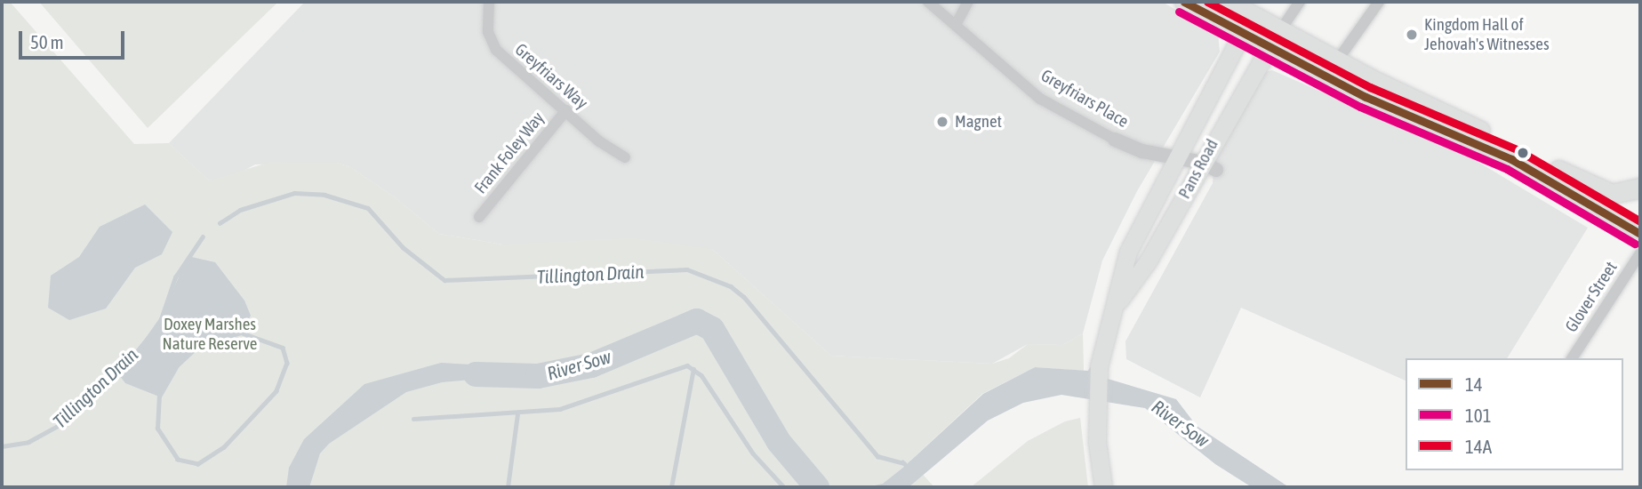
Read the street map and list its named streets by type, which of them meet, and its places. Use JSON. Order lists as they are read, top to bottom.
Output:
{
  "streets": {
    "main road": ["Pans Road"],
    "street": [
      "Greyfriars Way",
      "Greyfriars Place",
      "Frank Foley Way",
      "Glover Street"
    ]
  },
  "crossings": [
    ["Greyfriars Way", "Frank Foley Way"],
    ["Greyfriars Place", "Pans Road"]
  ],
  "water": ["Tillington Drain", "River Sow"],
  "parks": ["Doxey Marshes Nature Reserve"],
  "places": ["Kingdom Hall of Jehovah's Witnesses", "Magnet"],
  "lines": ["transit line 14", "transit line 14A", "transit line 101"],
  "legend": ["14", "101", "14A"],
  "scale_bar": "50 m"
}
